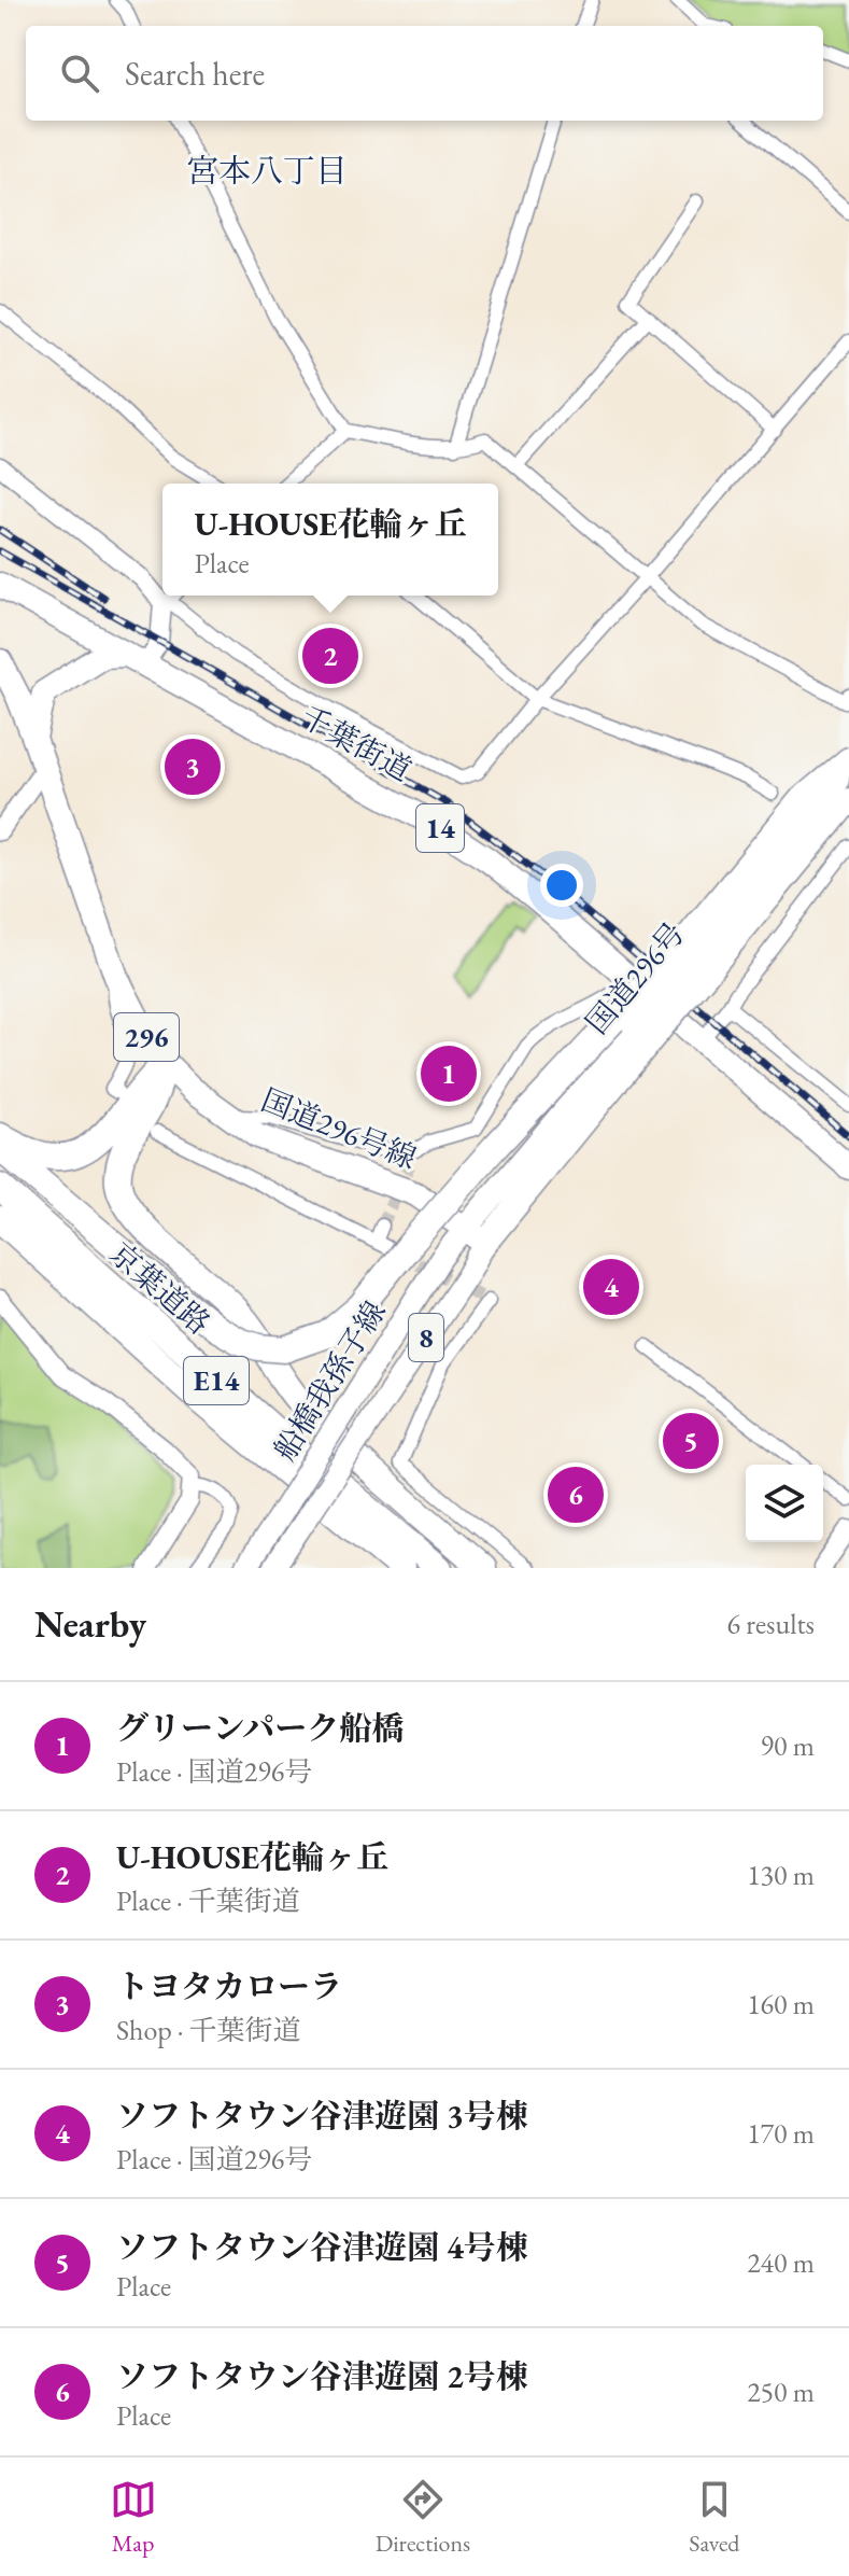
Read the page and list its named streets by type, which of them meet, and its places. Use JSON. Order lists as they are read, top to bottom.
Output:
{
  "streets": {
    "highway": [
      "千葉街道",
      "14",
      "国道296号",
      "296",
      "国道296号線",
      "京葉道路",
      "E14"
    ],
    "main road": ["8", "船橋我孫子線"]
  },
  "crossings": [
    ["国道296号", "国道296号線"],
    ["国道296号", "船橋我孫子線"],
    ["国道296号線", "船橋我孫子線"]
  ],
  "districts": ["宮本八丁目"],
  "page": {
    "search": "Search here",
    "popup": ["U-HOUSE花輪ヶ丘", "Place"],
    "pins": [
      "2",
      "3",
      "1",
      "4",
      "5",
      "6"
    ],
    "heading": ["Nearby", "6 results"],
    "list": [
      {
        "mark": "1",
        "name": "グリーンパーク船橋",
        "note": "Place · 国道296号",
        "value": "90 m"
      },
      {
        "mark": "2",
        "name": "U-HOUSE花輪ヶ丘",
        "note": "Place · 千葉街道",
        "value": "130 m"
      },
      {
        "mark": "3",
        "name": "トヨタカローラ",
        "note": "Shop · 千葉街道",
        "value": "160 m"
      },
      {
        "mark": "4",
        "name": "ソフトタウン谷津遊園 3号棟",
        "note": "Place · 国道296号",
        "value": "170 m"
      },
      {
        "mark": "5",
        "name": "ソフトタウン谷津遊園 4号棟",
        "note": "Place",
        "value": "240 m"
      },
      {
        "mark": "6",
        "name": "ソフトタウン谷津遊園 2号棟",
        "note": "Place",
        "value": "250 m"
      }
    ],
    "nav": ["Map", "Directions", "Saved"]
  }
}
